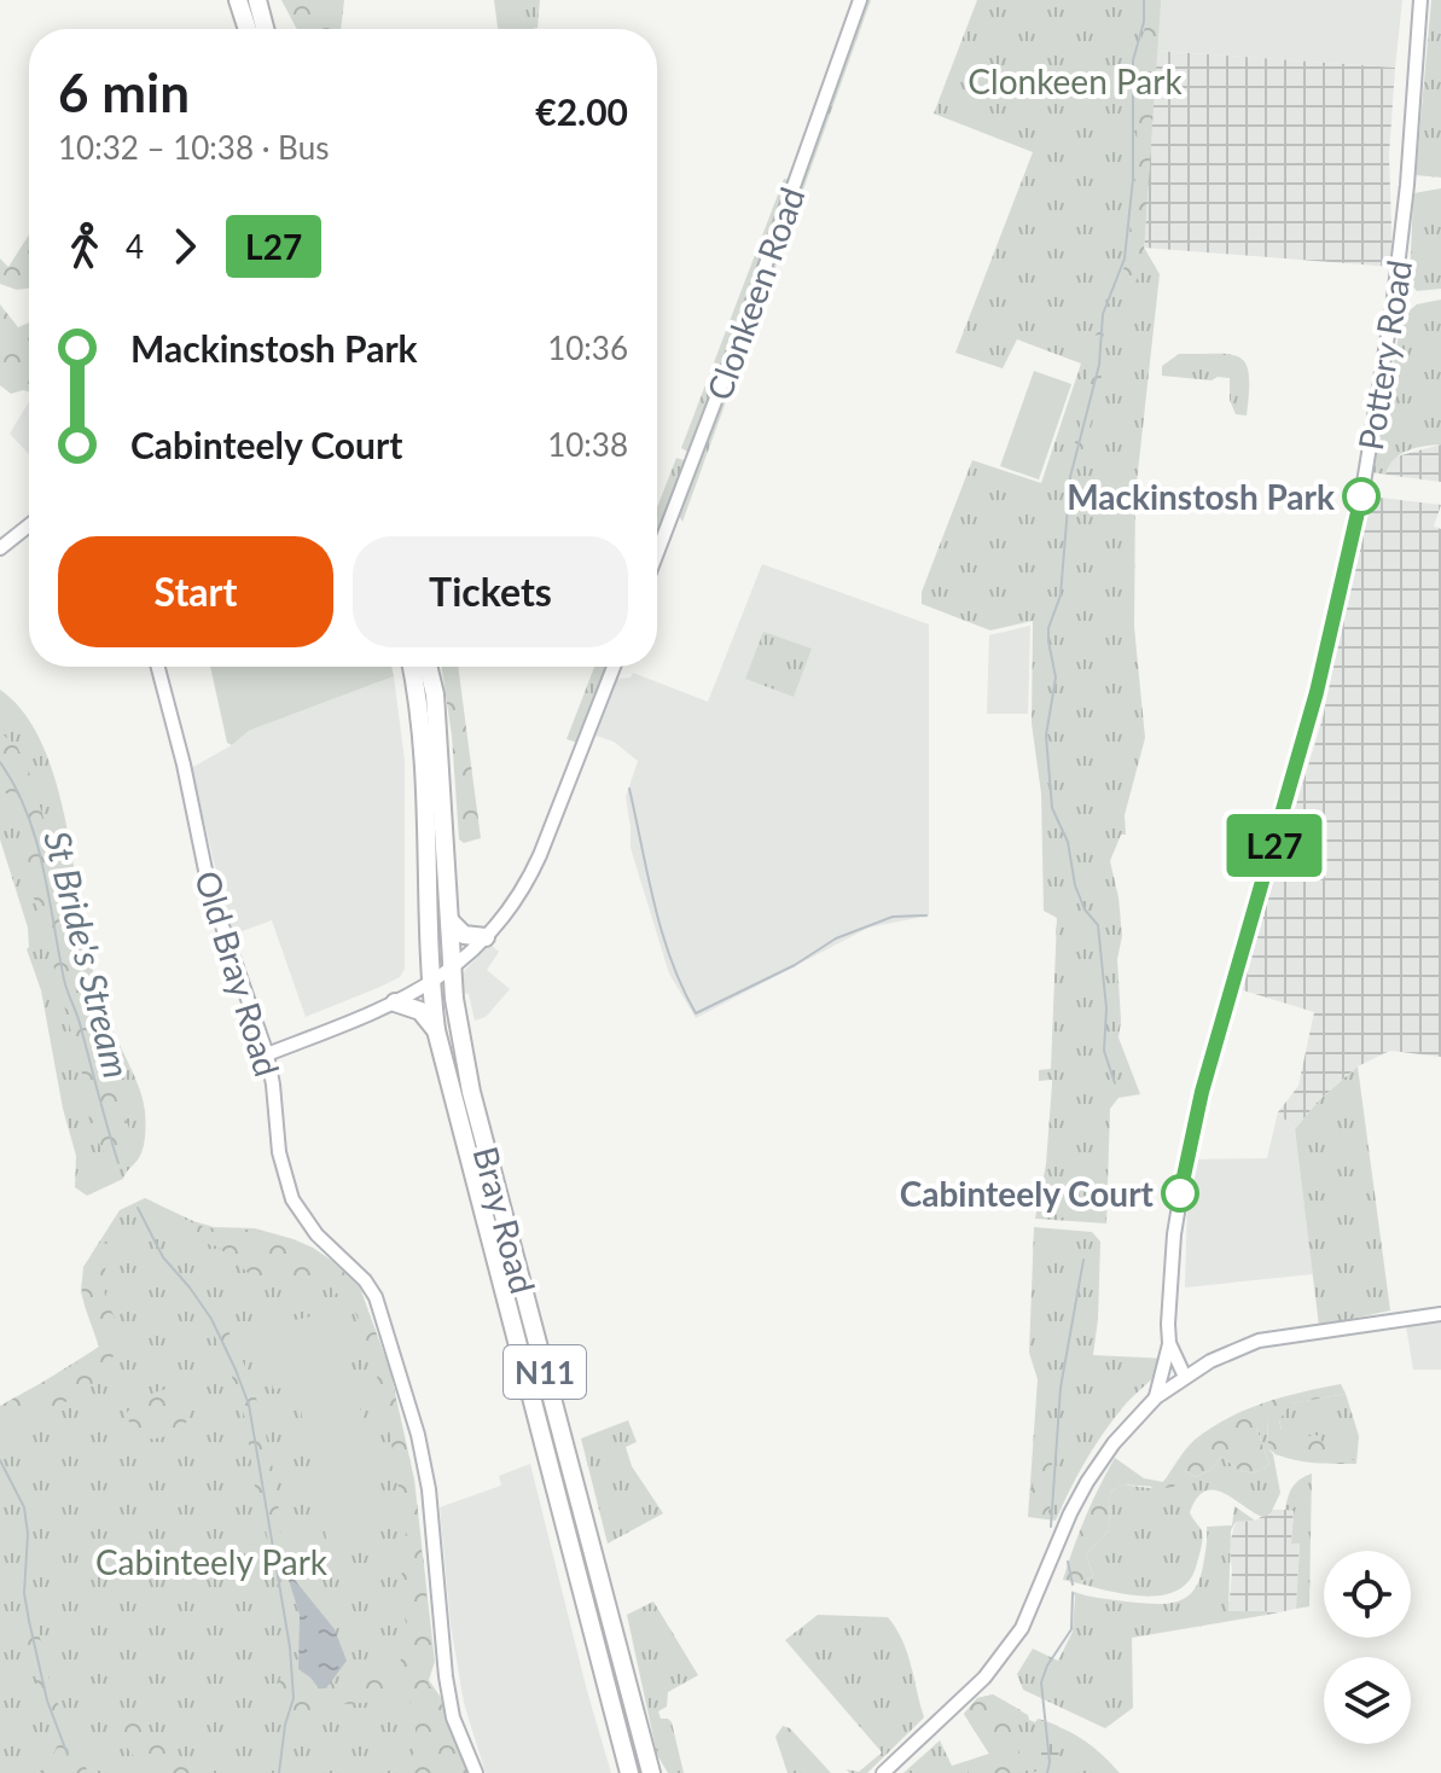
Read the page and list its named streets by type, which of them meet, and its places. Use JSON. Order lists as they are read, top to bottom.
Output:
{
  "streets": {
    "highway": ["Bray Road", "N11"],
    "street": ["Clonkeen Road", "Pottery Road", "Old Bray Road"]
  },
  "crossings": [
    ["Bray Road", "N11"]
  ],
  "water": ["St Bride's Stream"],
  "parks": ["Clonkeen Park", "Cabinteely Park"],
  "places": ["Mackinstosh Park", "Cabinteely Court"],
  "lines": ["bus line L27"],
  "page": {
    "on_map": "L27",
    "heading": ["6 min", "10:32 – 10:38 · Bus", "€2.00"],
    "legs": ["4", "L27"],
    "list": [
      {
        "name": "Mackinstosh Park",
        "value": "10:36"
      },
      {
        "name": "Cabinteely Court",
        "value": "10:38"
      }
    ],
    "buttons": ["Start", "Tickets"]
  }
}
